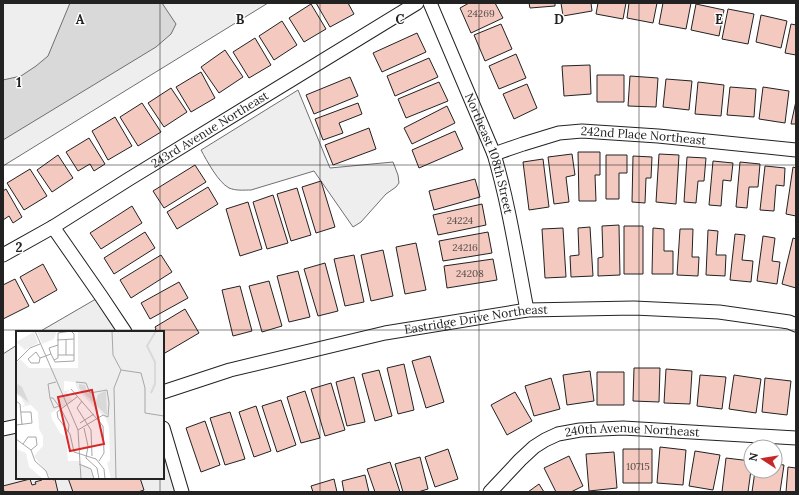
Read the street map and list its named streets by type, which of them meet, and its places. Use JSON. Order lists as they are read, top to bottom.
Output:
{
  "streets": {
    "street": [
      "243rd Avenue Northeast",
      "242nd Place Northeast",
      "Northeast 108th Street",
      "Eastridge Drive Northeast",
      "240th Avenue Northeast"
    ]
  },
  "crossings": [
    ["242nd Place Northeast", "Northeast 108th Street"],
    ["Northeast 108th Street", "Eastridge Drive Northeast"]
  ],
  "house_numbers": [
    "24269",
    "24224",
    "24216",
    "24208",
    "10715"
  ],
  "north": "left",
  "grid": {
    "columns": [
      "A",
      "B",
      "C",
      "D",
      "E"
    ],
    "rows": ["1", "2"]
  }
}
